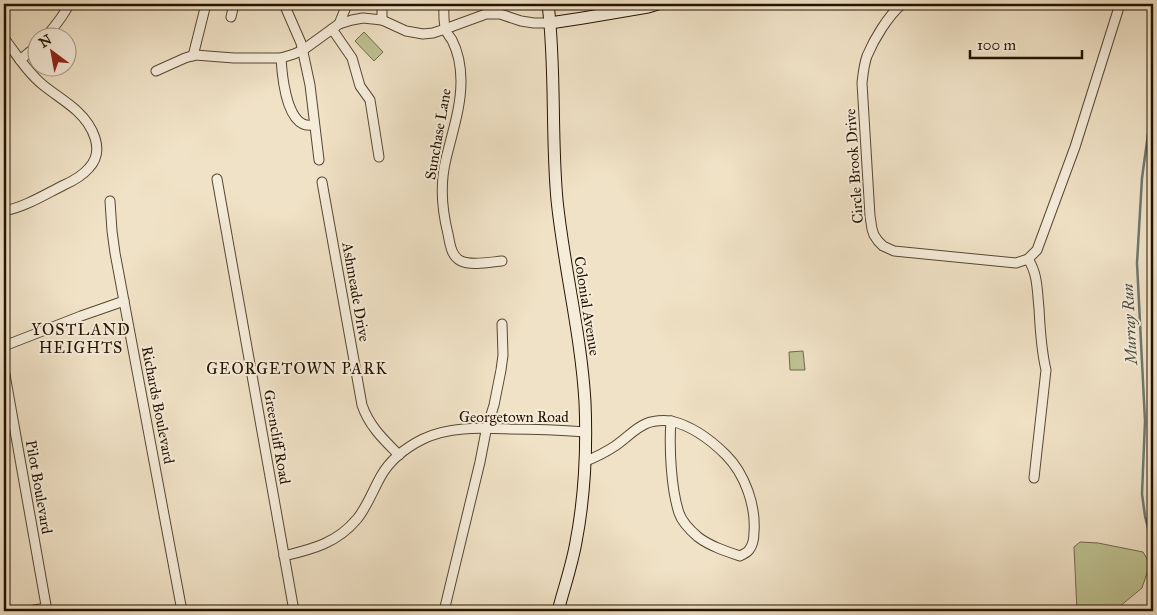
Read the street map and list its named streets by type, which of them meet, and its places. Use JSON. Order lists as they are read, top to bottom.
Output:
{
  "streets": {
    "main road": ["Colonial Avenue"],
    "street": [
      "Sunchase Lane",
      "Circle Brook Drive",
      "Ashmeade Drive",
      "Richards Boulevard",
      "Georgetown Road",
      "Greencliff Road",
      "Pilot Boulevard"
    ]
  },
  "crossings": [
    ["Ashmeade Drive", "Georgetown Road"],
    ["Colonial Avenue", "Georgetown Road"],
    ["Georgetown Road", "Greencliff Road"]
  ],
  "districts": ["YOSTLAND HEIGHTS", "GEORGETOWN PARK"],
  "water": ["Murray Run"],
  "scale_bar": "100 m",
  "north": "top left"
}
